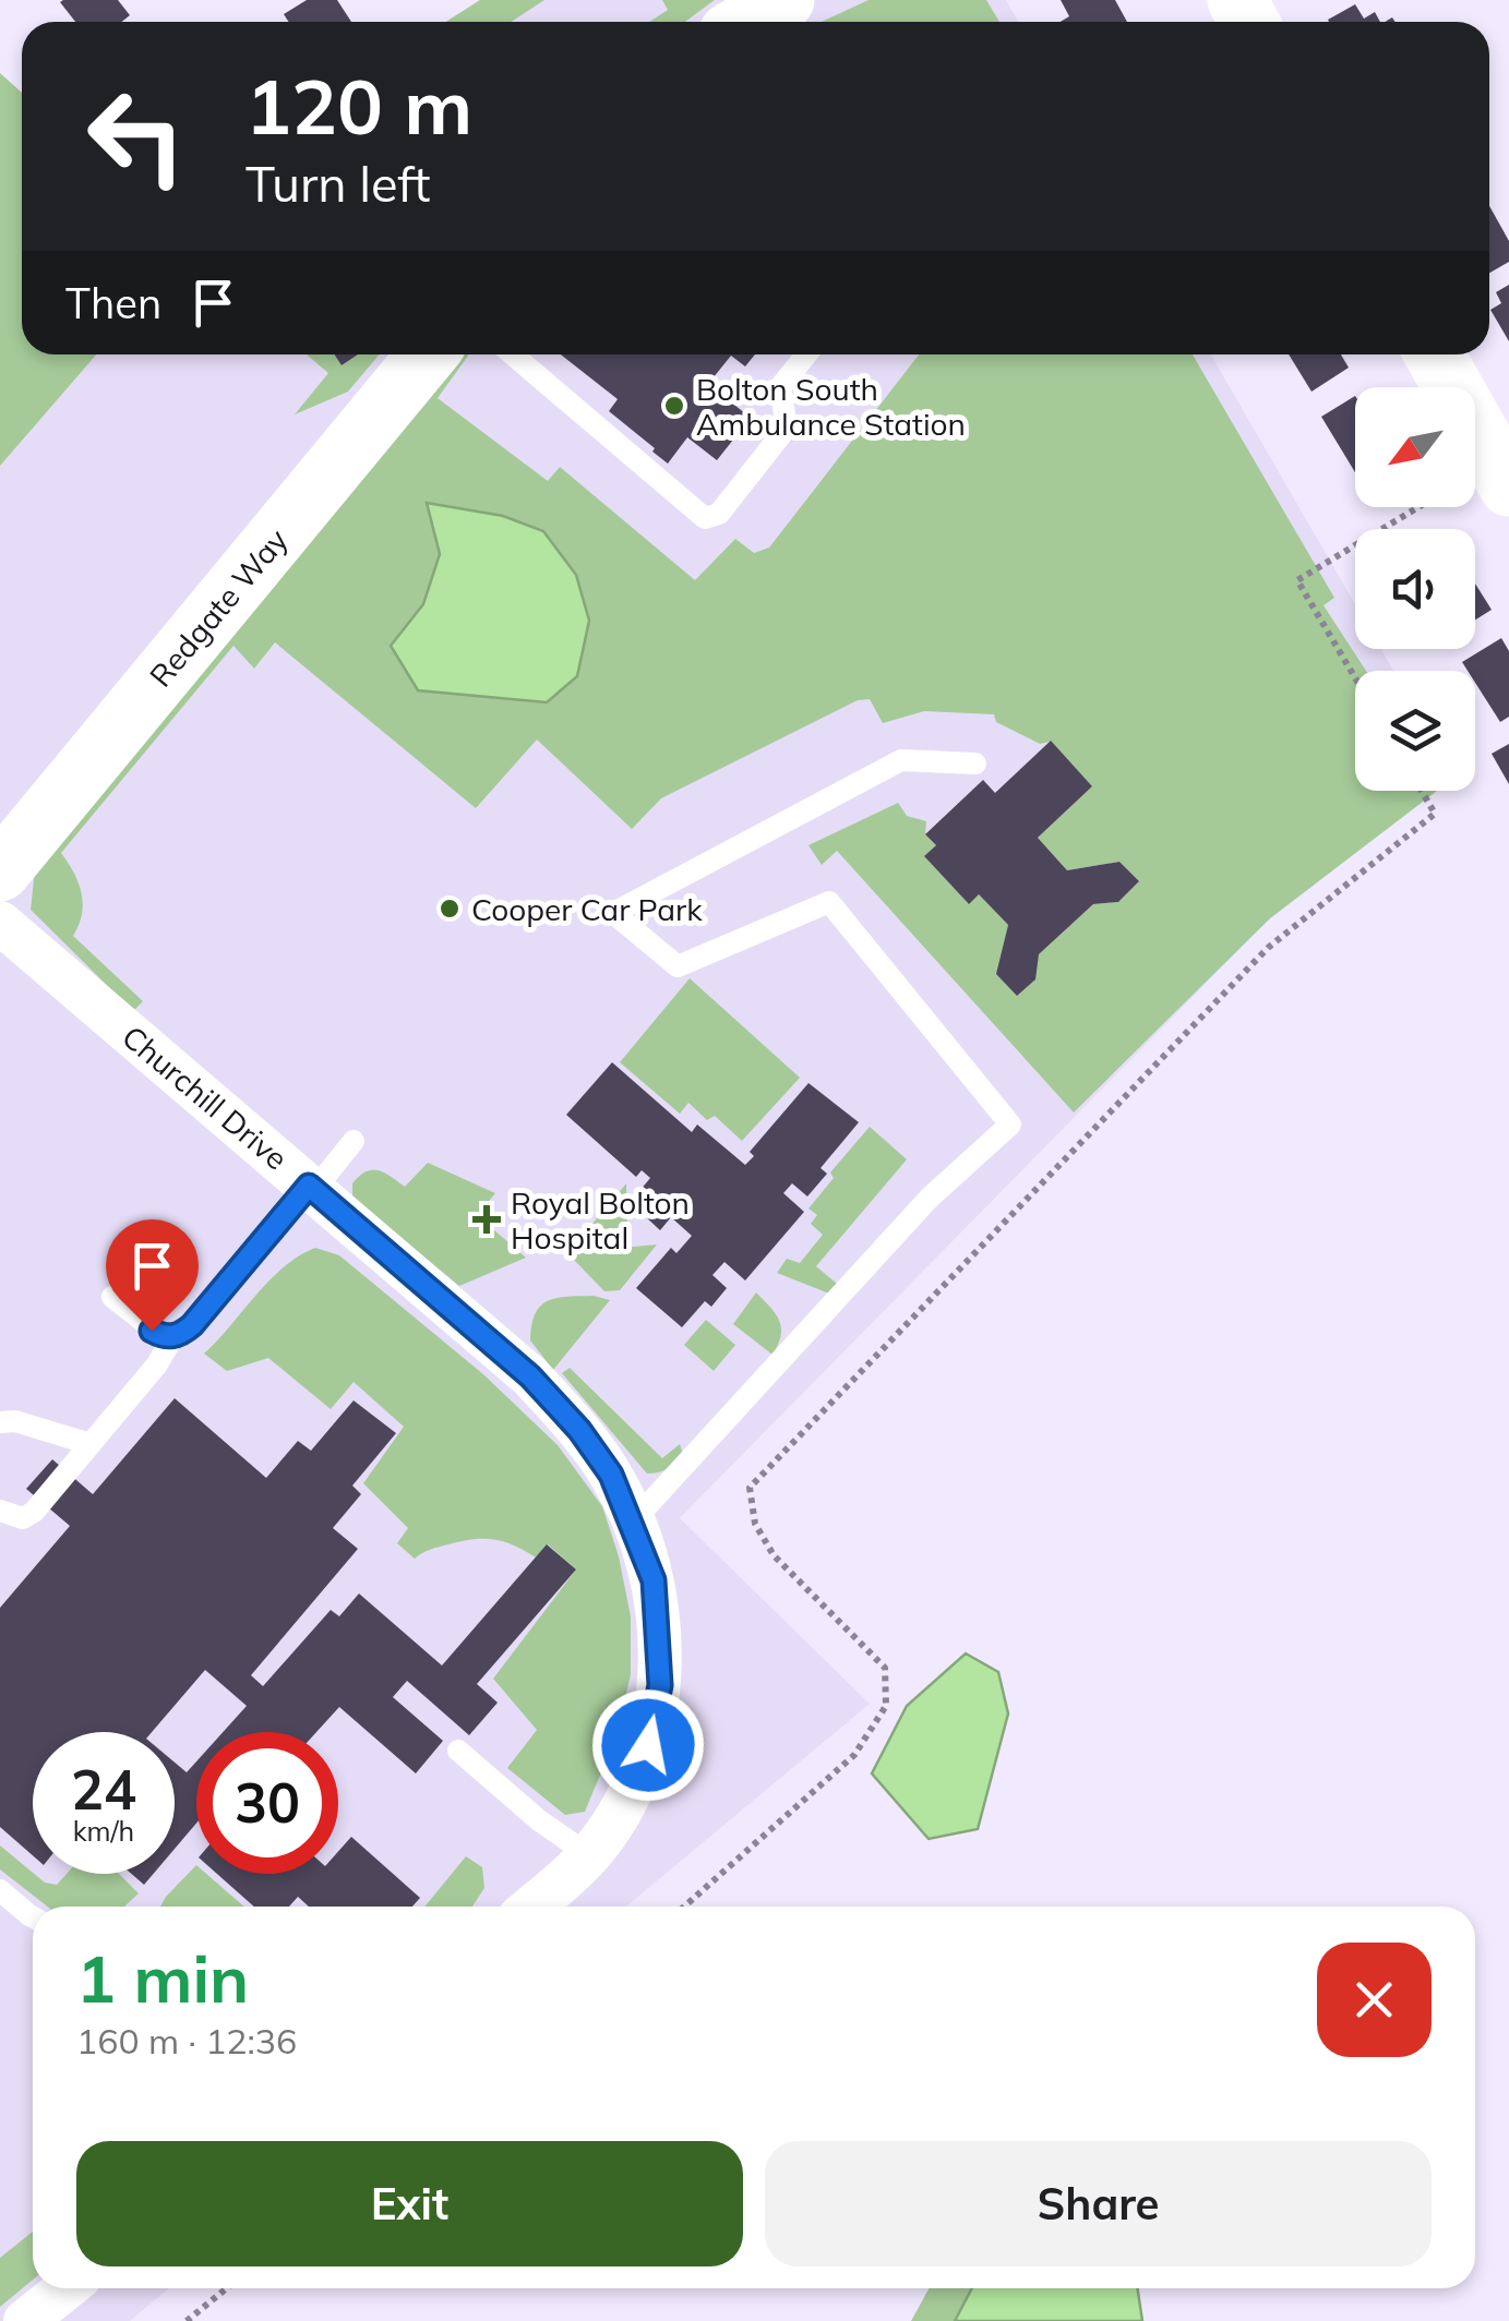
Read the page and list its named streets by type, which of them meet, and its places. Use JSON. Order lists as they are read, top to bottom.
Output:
{
  "streets": {
    "street": ["Redgate Way", "Churchill Drive"]
  },
  "places": {
    "other": ["Bolton South Ambulance Station", "Cooper Car Park"],
    "health": ["Royal Bolton Hospital"]
  },
  "north": "bottom left",
  "page": {
    "turn": ["120 m", "Turn left"],
    "then": "Then",
    "speed": "24 km/h",
    "limit": "30",
    "heading": ["1 min", "160 m · 12:36"],
    "buttons": ["Exit", "Share"]
  }
}
